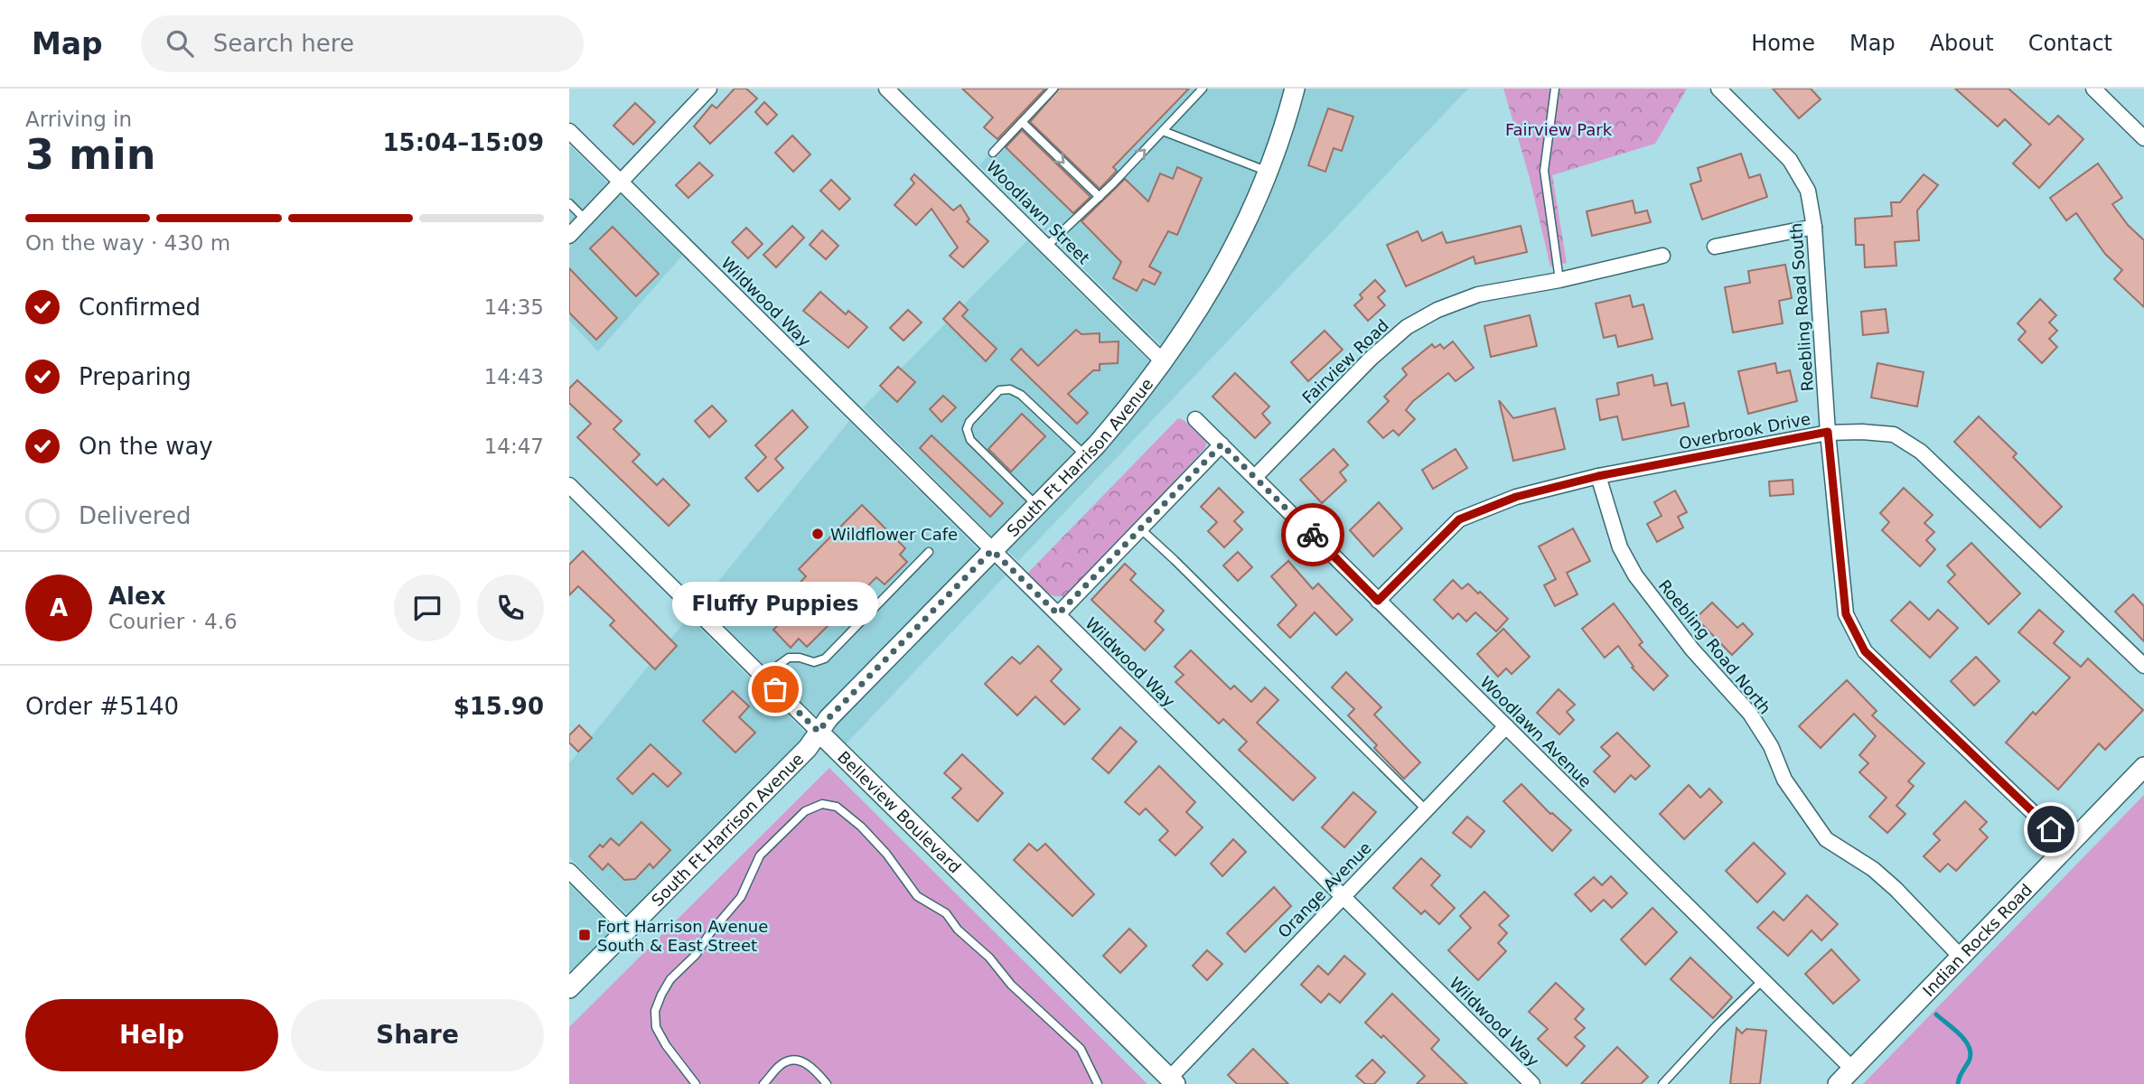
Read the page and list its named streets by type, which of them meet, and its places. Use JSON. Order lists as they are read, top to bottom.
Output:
{
  "streets": {
    "main road": ["South Ft Harrison Avenue", "Belleview Boulevard", "Indian Rocks Road"],
    "street": [
      "Woodlawn Street",
      "Wildwood Way",
      "Roebling Road South",
      "Fairview Road",
      "Overbrook Drive",
      "Roebling Road North",
      "Woodlawn Avenue",
      "Orange Avenue"
    ]
  },
  "crossings": [
    ["Woodlawn Street", "South Ft Harrison Avenue"],
    ["Wildwood Way", "South Ft Harrison Avenue"],
    ["Wildwood Way", "Orange Avenue"],
    ["Roebling Road South", "Overbrook Drive"],
    ["Roebling Road South", "Indian Rocks Road"],
    ["Fairview Road", "Woodlawn Avenue"],
    ["Overbrook Drive", "Roebling Road North"],
    ["Overbrook Drive", "Woodlawn Avenue"],
    ["South Ft Harrison Avenue", "Belleview Boulevard"],
    ["Roebling Road North", "Indian Rocks Road"],
    ["Woodlawn Avenue", "Orange Avenue"],
    ["Woodlawn Avenue", "Indian Rocks Road"],
    ["Belleview Boulevard", "Orange Avenue"]
  ],
  "parks": ["Fairview Park"],
  "places": {
    "other": ["Wildflower Cafe", "Fluffy Puppies"],
    "transit": ["Fort Harrison Avenue South & East Street"]
  },
  "page": {
    "header": "Map",
    "search": "Search here",
    "nav": [
      "Home",
      "Map",
      "About",
      "Contact"
    ],
    "heading": ["3 min", "Arriving in", "15:04–15:09"],
    "panel": [
      "Alex",
      "Courier · 4.6",
      "Order #5140",
      "$15.90"
    ],
    "bar": "On the way · 430 m",
    "list": [
      ["Confirmed", "14:35"],
      ["Preparing", "14:43"],
      ["On the way", "14:47"],
      "Delivered"
    ],
    "round": "A",
    "bubble": "Fluffy Puppies",
    "buttons": ["Help", "Share"]
  }
}
